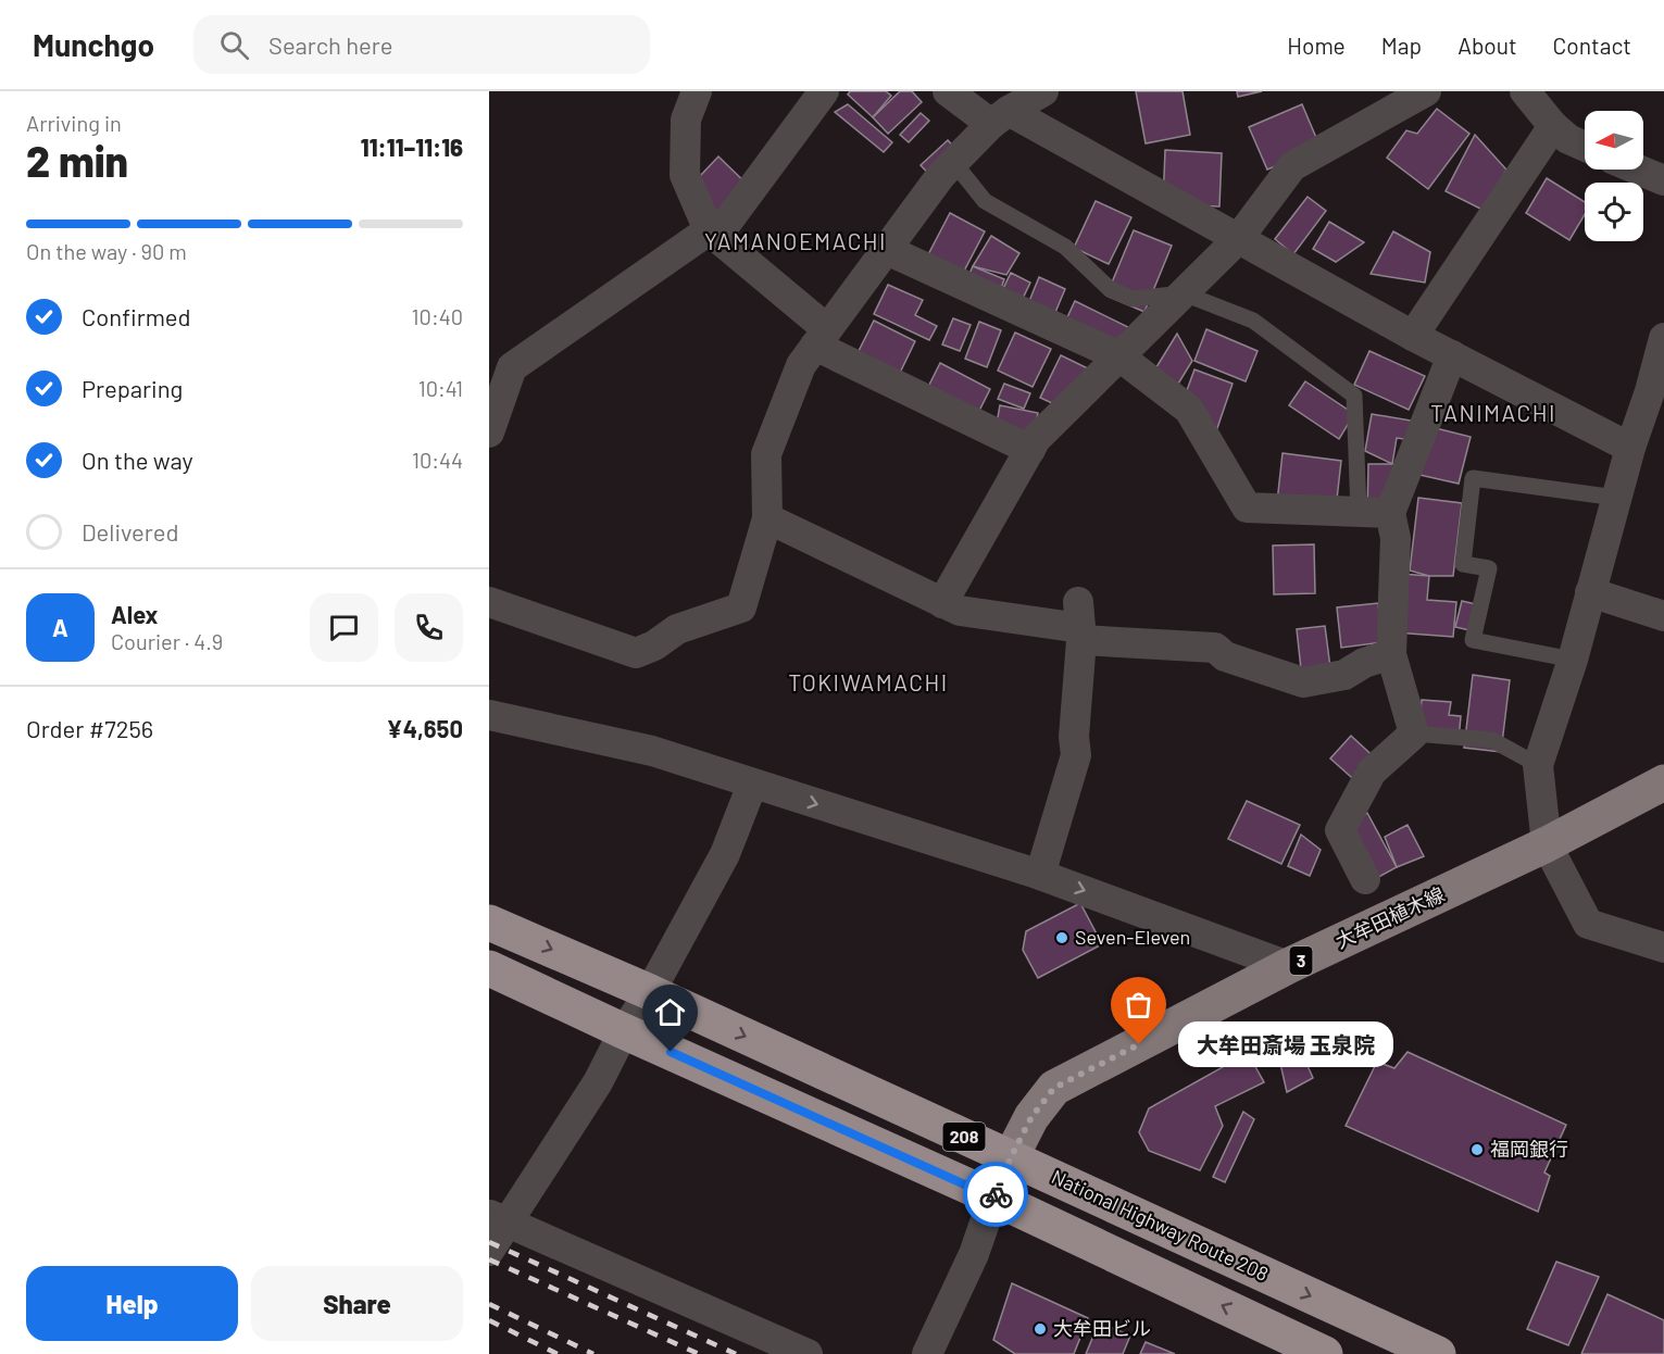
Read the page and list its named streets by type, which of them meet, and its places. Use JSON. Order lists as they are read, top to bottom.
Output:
{
  "streets": {
    "highway": ["208", "National Highway Route 208"],
    "main road": ["大牟田植木線", "3"]
  },
  "crossings": [
    ["大牟田植木線", "208"],
    ["大牟田植木線", "National Highway Route 208"]
  ],
  "districts": ["YAMANOEMACHI", "TANIMACHI", "TOKIWAMACHI"],
  "places": [
    "Seven-Eleven",
    "大牟田斎場 玉泉院",
    "福岡銀行",
    "大牟田ビル"
  ],
  "north": "left",
  "page": {
    "header": "Munchgo",
    "search": "Search here",
    "nav": [
      "Home",
      "Map",
      "About",
      "Contact"
    ],
    "heading": ["2 min", "Arriving in", "11:11–11:16"],
    "panel": [
      "Alex",
      "Courier · 4.9",
      "Order #7256",
      "¥4,650"
    ],
    "bar": "On the way · 90 m",
    "list": [
      ["Confirmed", "10:40"],
      ["Preparing", "10:41"],
      ["On the way", "10:44"],
      "Delivered"
    ],
    "round": "A",
    "bubble": "大牟田斎場 玉泉院",
    "buttons": ["Help", "Share"]
  }
}
